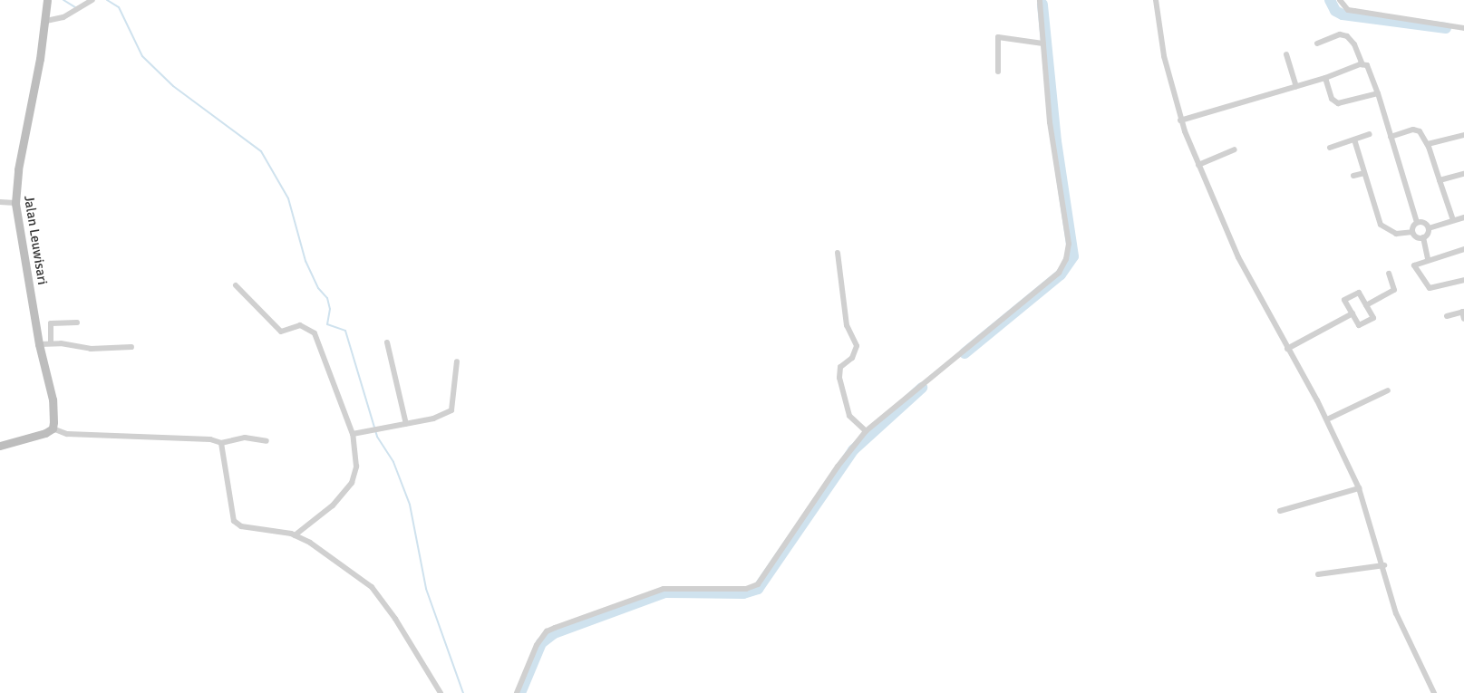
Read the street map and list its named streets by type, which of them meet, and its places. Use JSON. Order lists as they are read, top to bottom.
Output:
{
  "streets": {
    "main road": ["Jalan Leuwisari"]
  }
}
